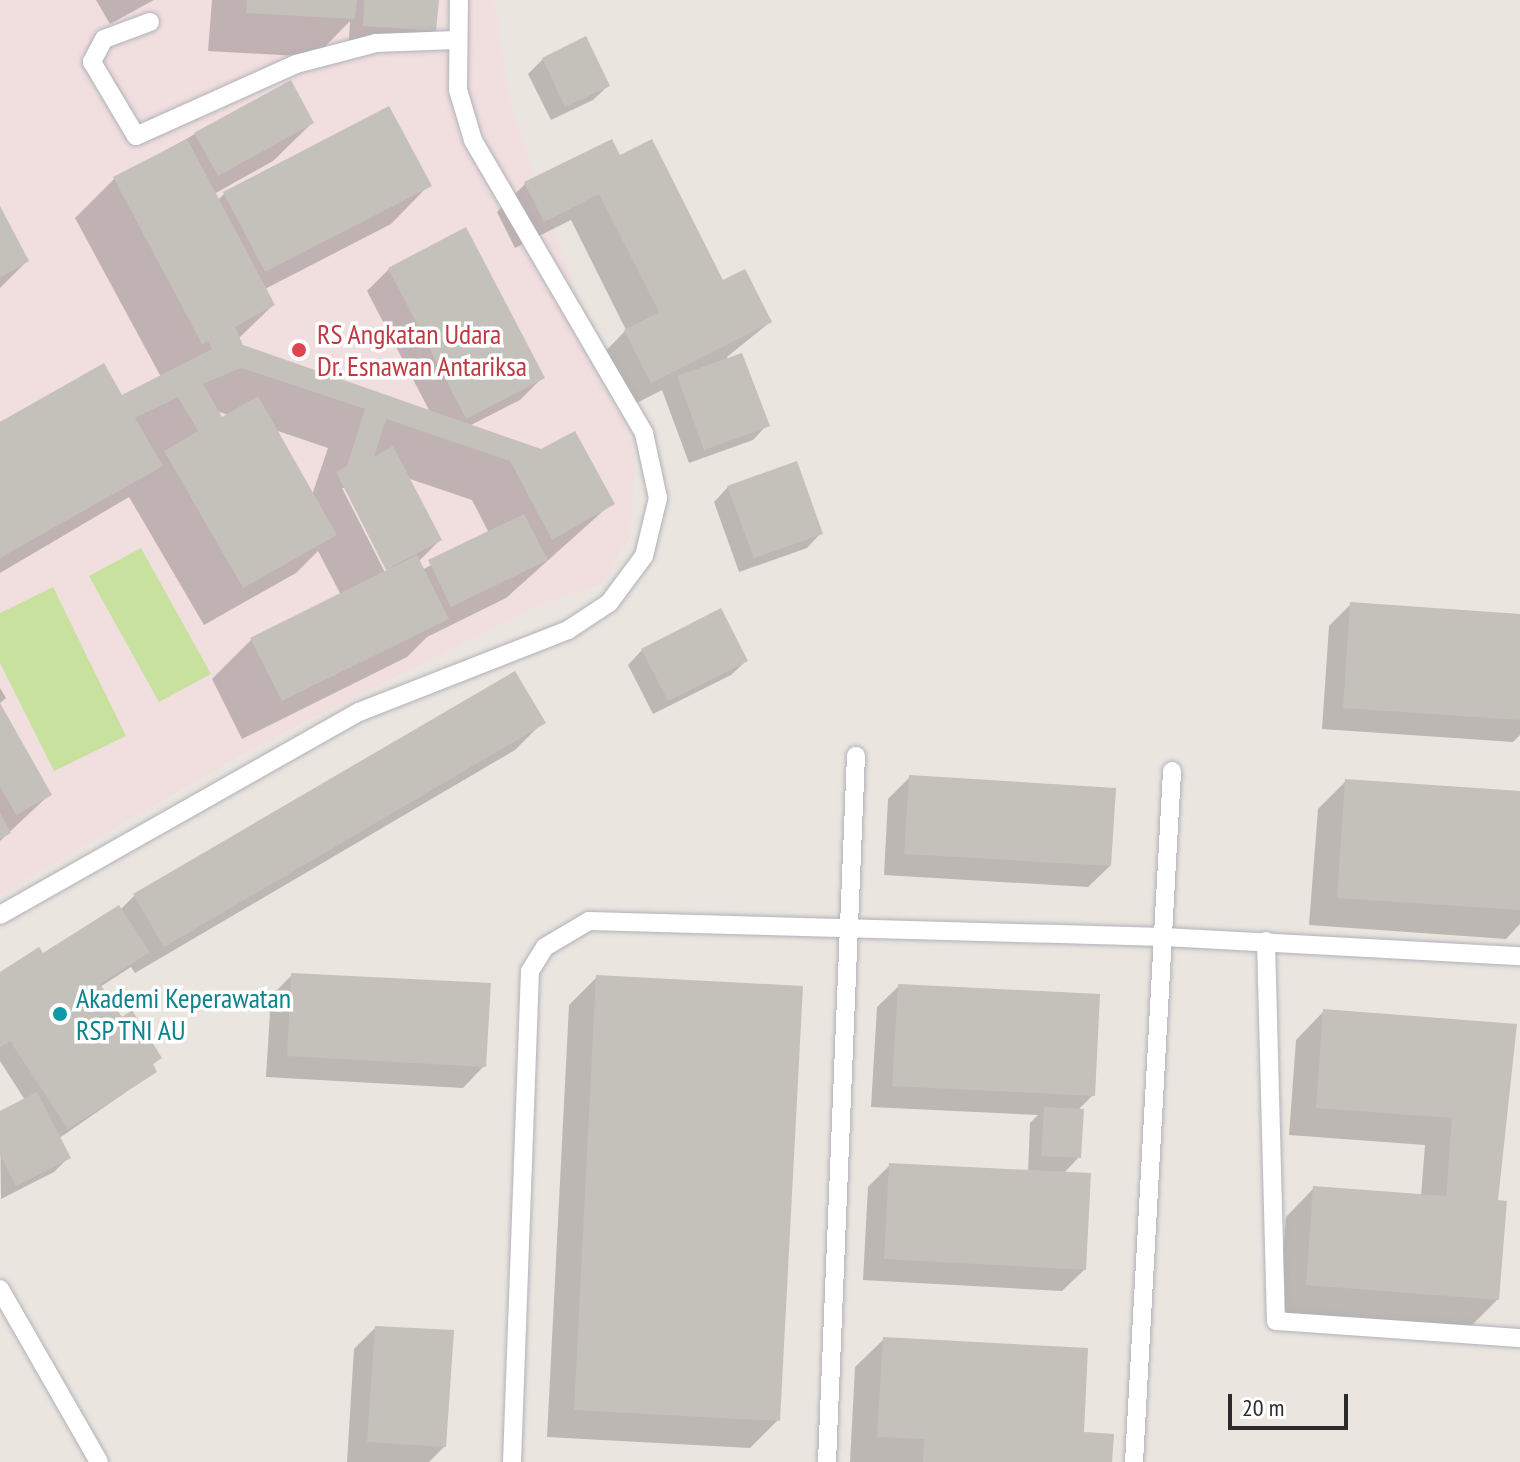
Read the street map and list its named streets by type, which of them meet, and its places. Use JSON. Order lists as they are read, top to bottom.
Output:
{
  "places": ["RS Angkatan Udara Dr. Esnawan Antariksa", "Akademi Keperawatan RSP TNI AU"],
  "scale_bar": "20 m"
}
